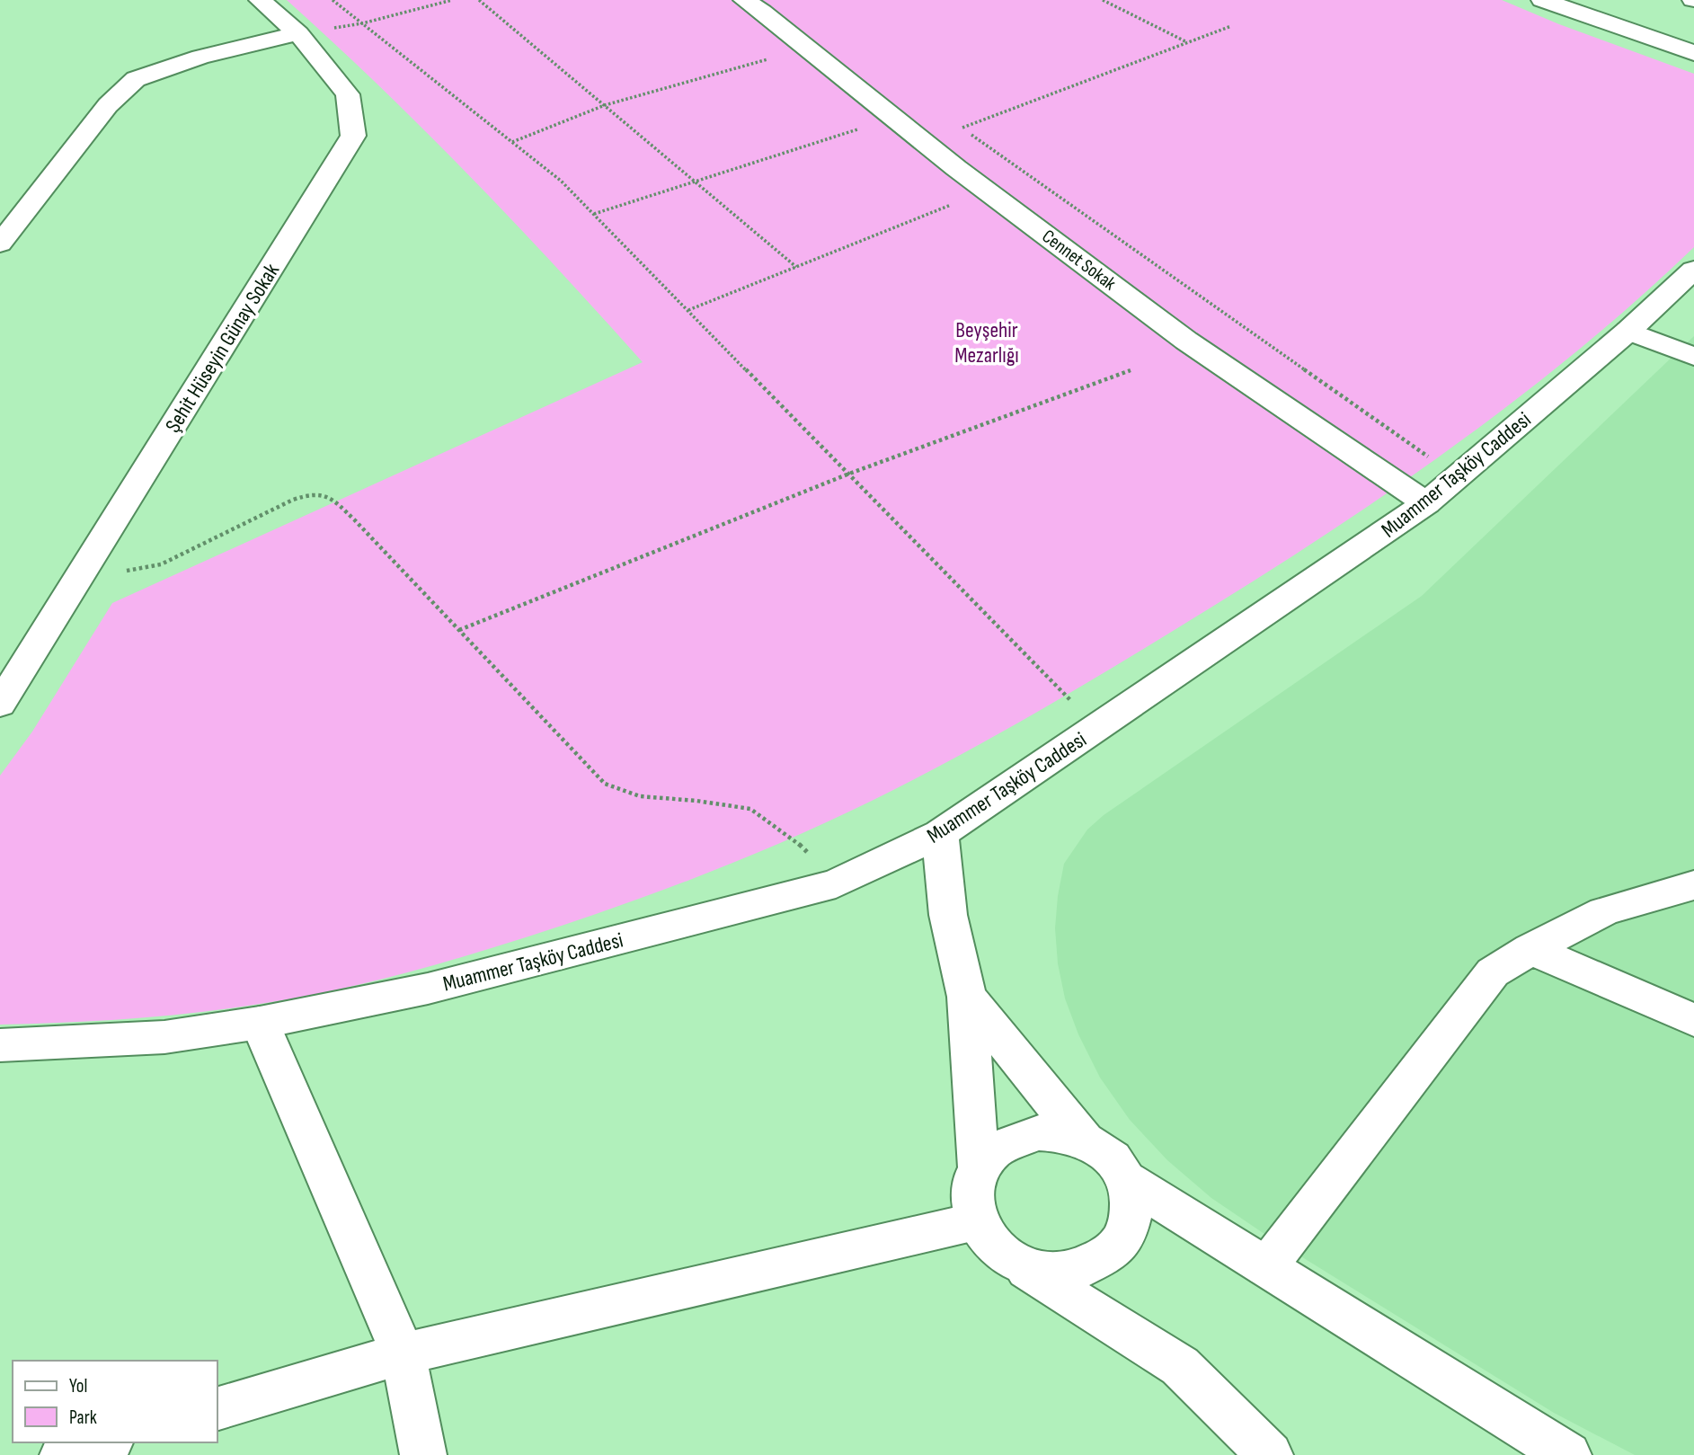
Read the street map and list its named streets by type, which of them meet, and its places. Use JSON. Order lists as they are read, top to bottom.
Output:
{
  "streets": {
    "street": ["Cennet Sokak", "Şehit Hüseyin Günay Sokak", "Muammer Taşköy Caddesi"]
  },
  "crossings": [
    ["Cennet Sokak", "Muammer Taşköy Caddesi"]
  ],
  "parks": ["Beyşehir Mezarlığı"],
  "legend": ["Yol", "Park"]
}
